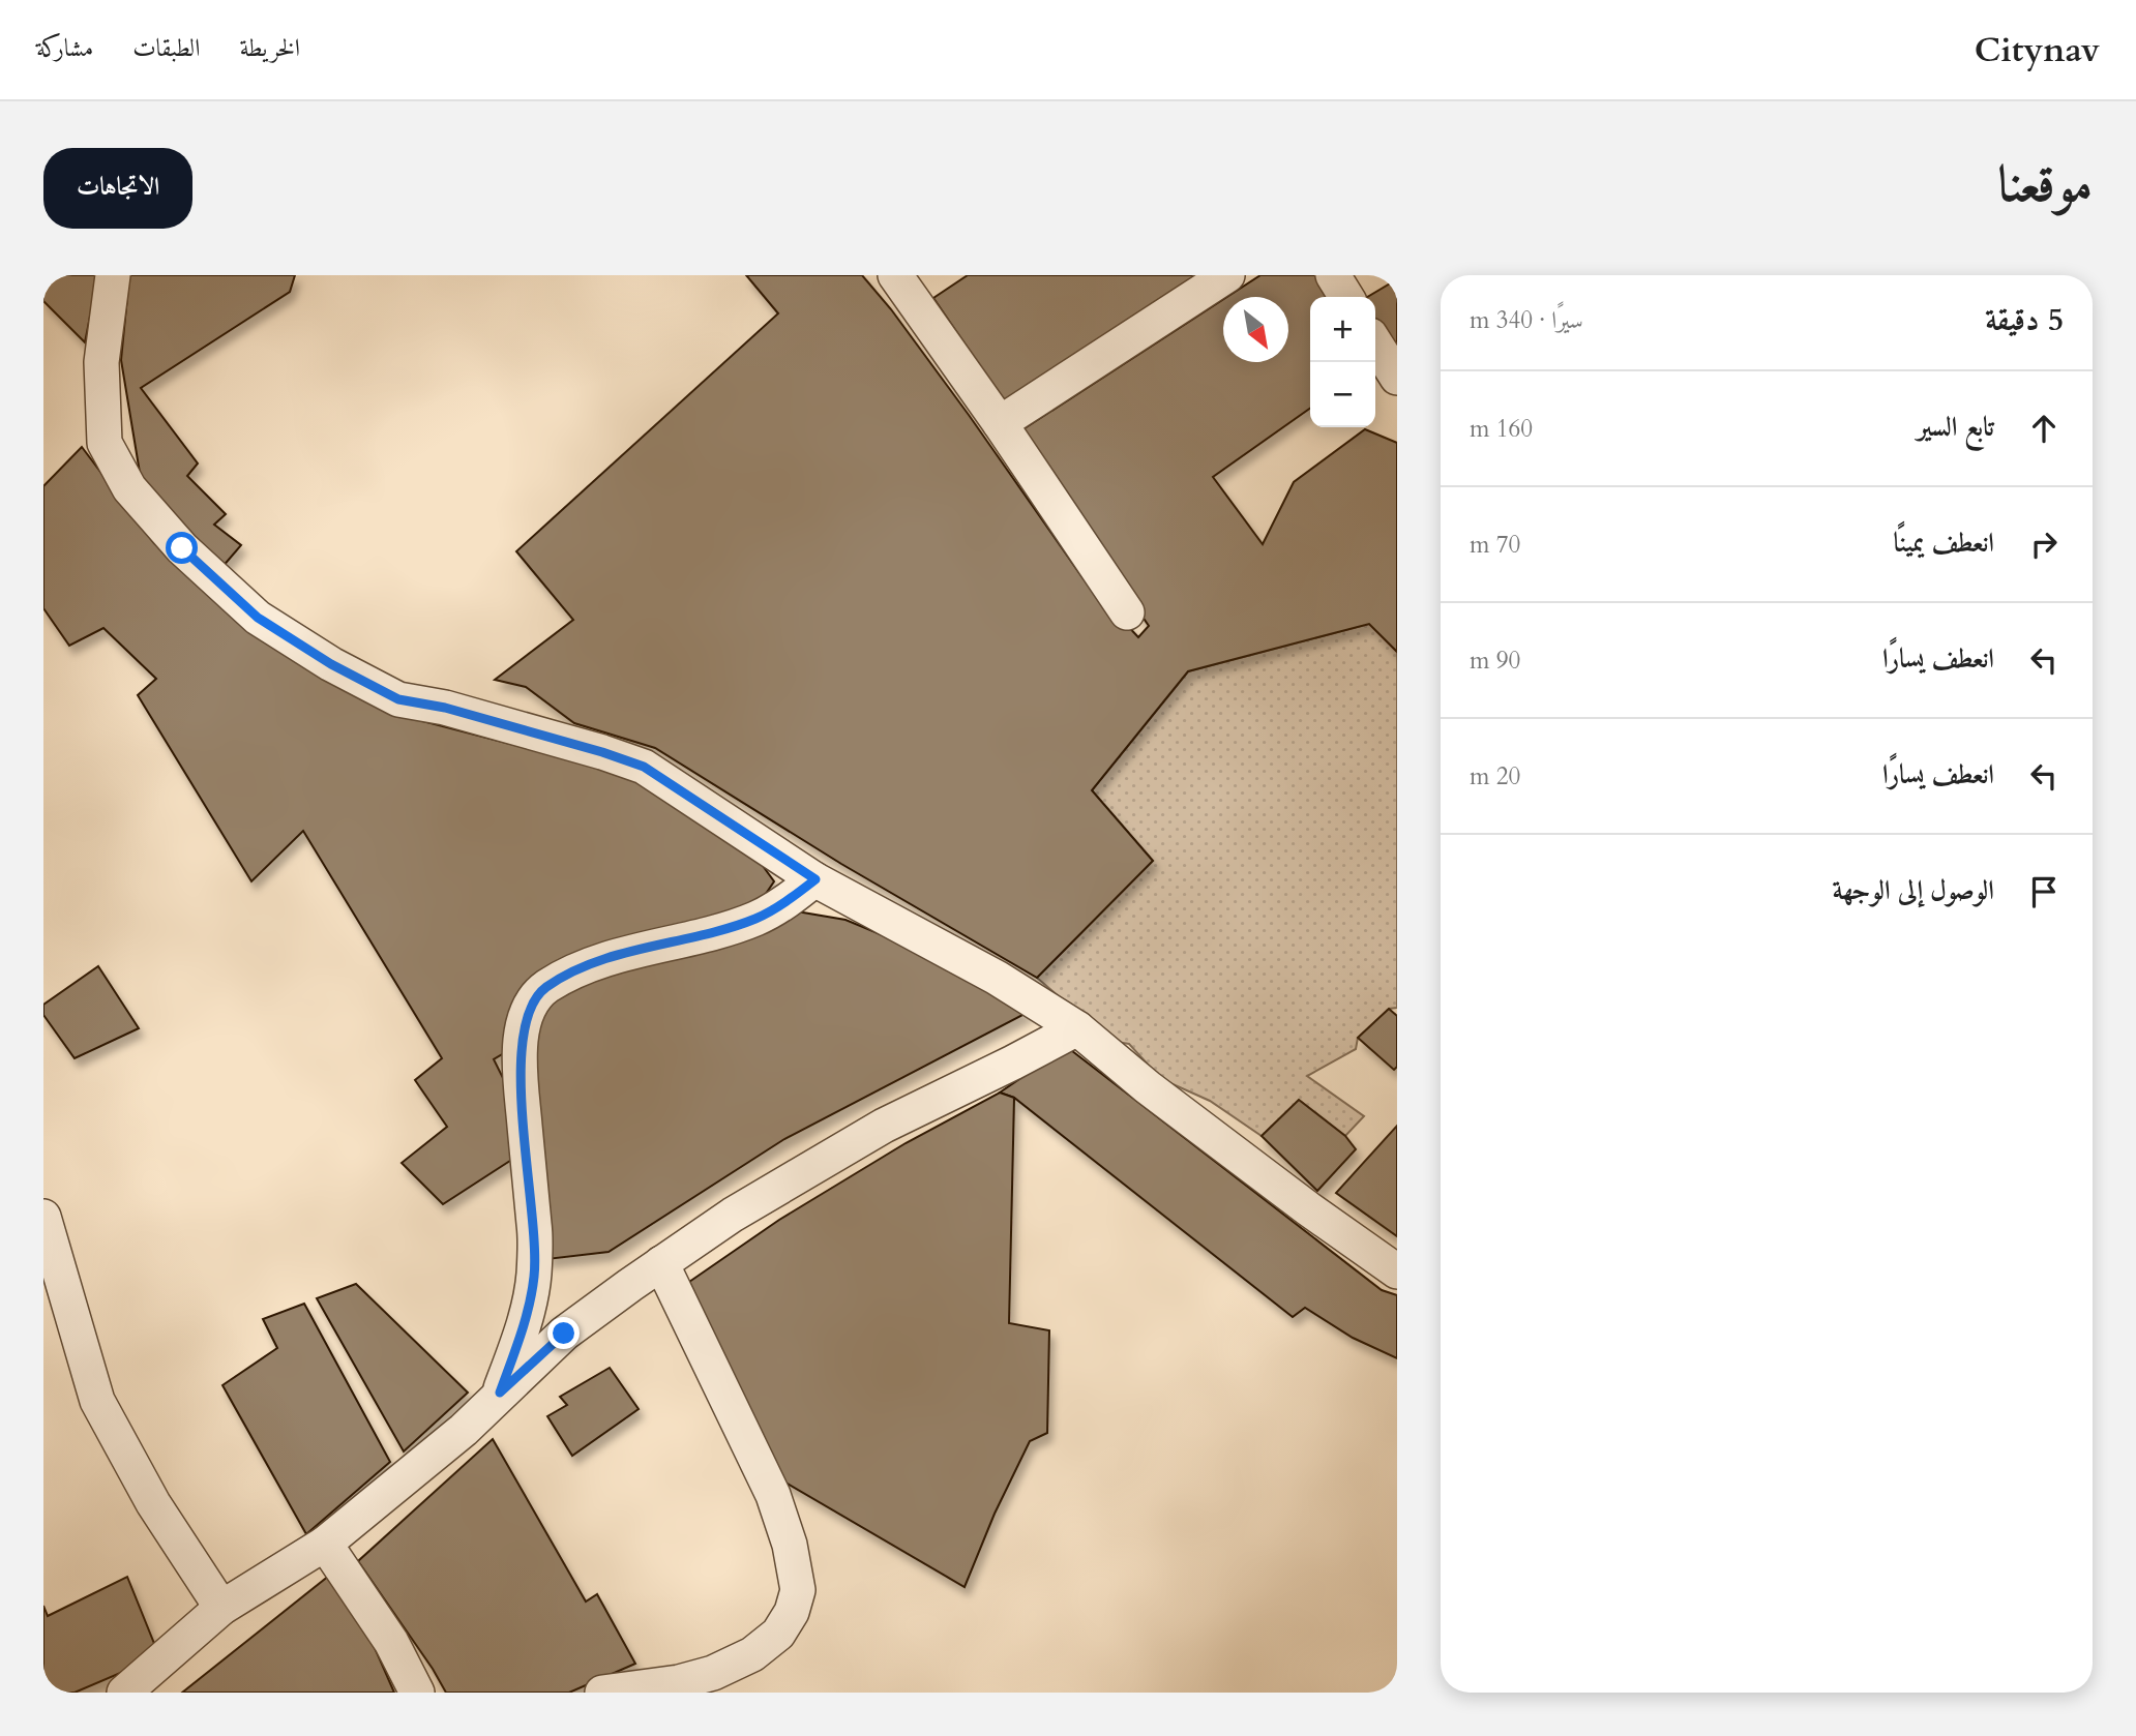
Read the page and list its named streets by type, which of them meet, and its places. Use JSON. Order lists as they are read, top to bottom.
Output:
{
  "north": "bottom right",
  "page": {
    "header": "Citynav",
    "nav": ["الخريطة", "الطبقات", "مشاركة"],
    "title": "موقعنا",
    "buttons": "الاتجاهات",
    "heading": ["5 دقيقة", "سيرًا · 340 m"],
    "map_buttons": ["+", "−"],
    "list": [
      ["تابع السير", "160 m"],
      ["انعطف يمينًا", "70 m"],
      ["انعطف يسارًا", "90 m"],
      ["انعطف يسارًا", "20 m"],
      "الوصول إلى الوجهة"
    ]
  }
}
